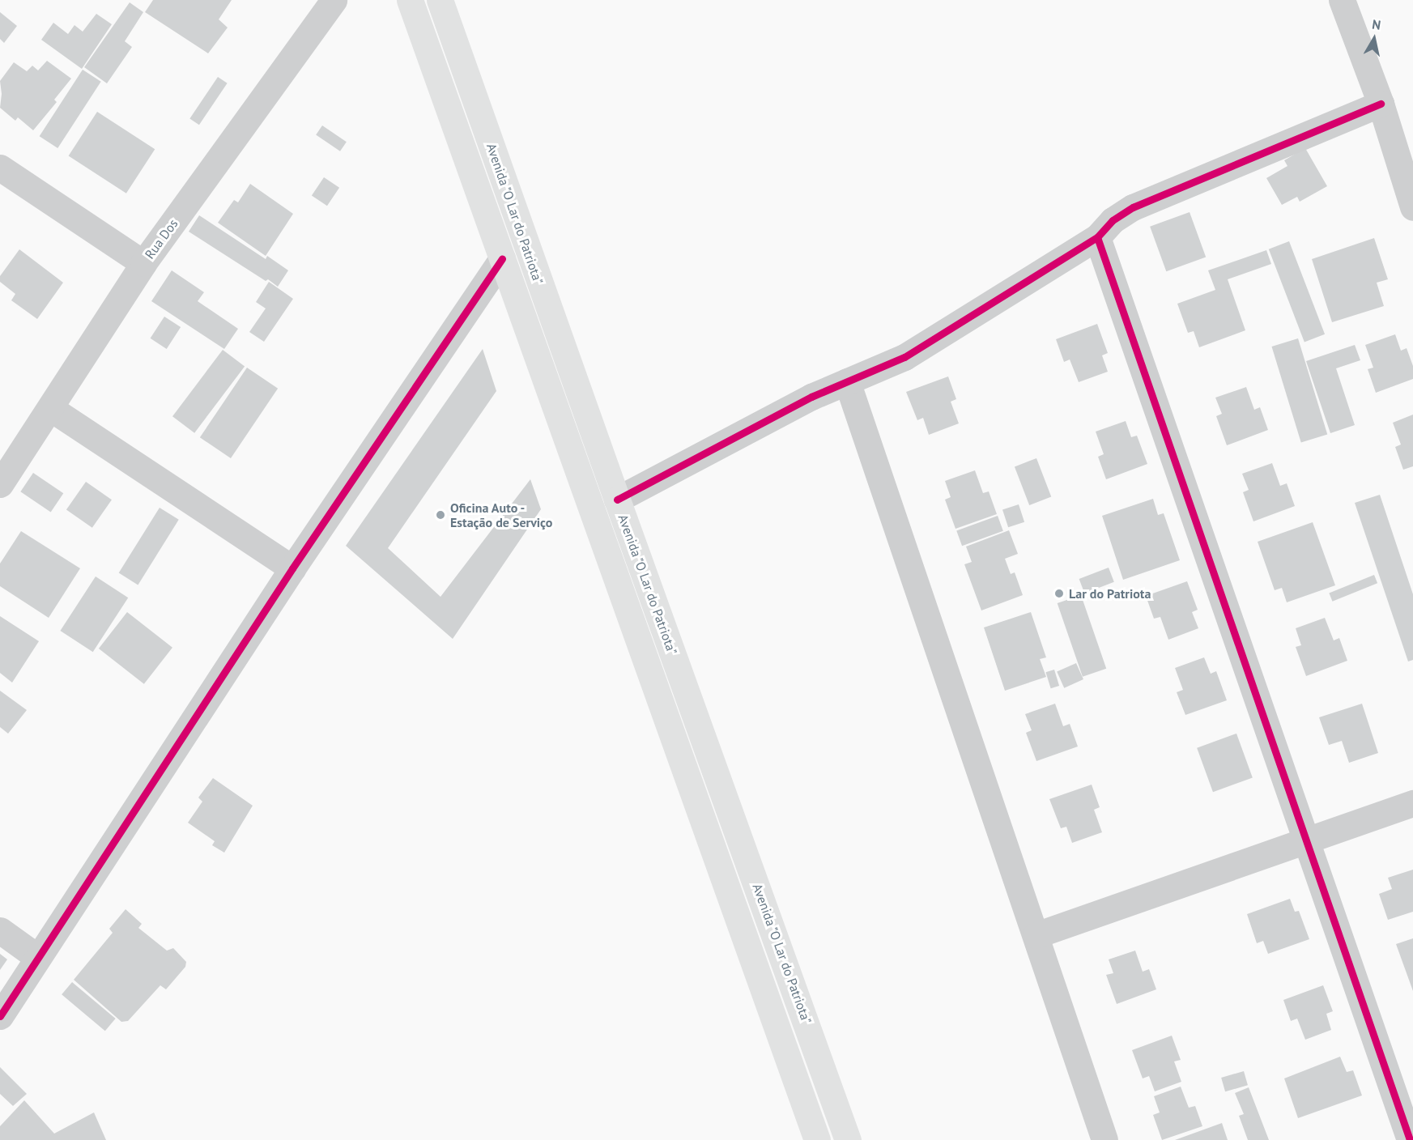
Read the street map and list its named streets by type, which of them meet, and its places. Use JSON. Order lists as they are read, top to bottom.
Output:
{
  "streets": {
    "main road": ["Avenida \"O Lar do Patriota\""],
    "street": ["Rua Dos"]
  },
  "places": ["Oficina Auto - Estação de Serviço", "Lar do Patriota"],
  "north": "top"
}
